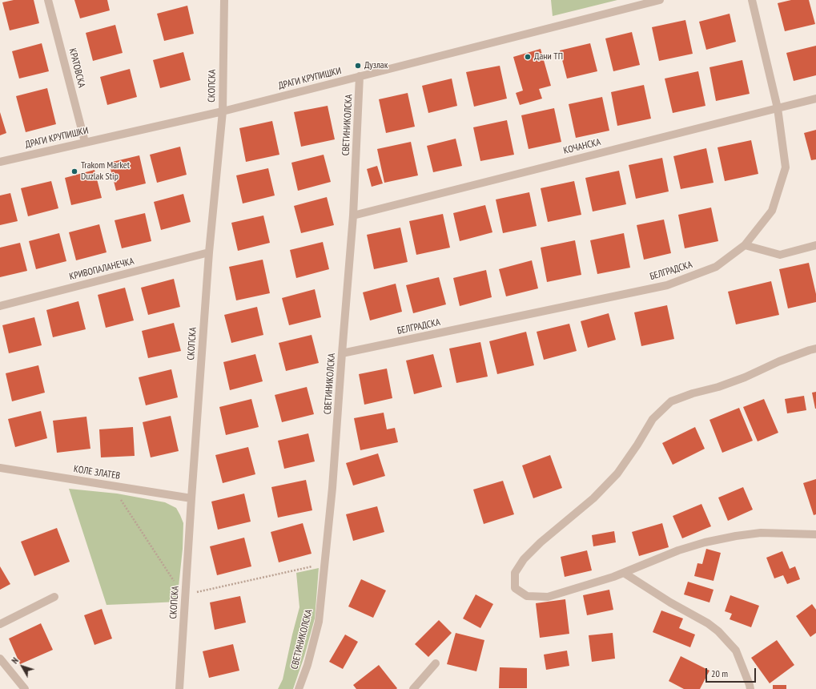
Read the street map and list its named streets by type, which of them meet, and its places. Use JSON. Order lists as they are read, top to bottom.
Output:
{
  "streets": {
    "street": [
      "КРАТОВСКА",
      "ДРАГИ КРУПИШКИ",
      "СКОПСКА",
      "СВЕТИНИКОЛСКА",
      "КОЧАНСКА",
      "КРИВОПАЛАНЕЧКА",
      "БЕЛГРАДСКА",
      "КОЛЕ ЗЛАТЕВ"
    ]
  },
  "crossings": [
    ["КРАТОВСКА", "ДРАГИ КРУПИШКИ"],
    ["ДРАГИ КРУПИШКИ", "СКОПСКА"],
    ["ДРАГИ КРУПИШКИ", "СВЕТИНИКОЛСКА"],
    ["СКОПСКА", "КРИВОПАЛАНЕЧКА"],
    ["СКОПСКА", "КОЛЕ ЗЛАТЕВ"],
    ["СВЕТИНИКОЛСКА", "КОЧАНСКА"],
    ["СВЕТИНИКОЛСКА", "БЕЛГРАДСКА"],
    ["КОЧАНСКА", "БЕЛГРАДСКА"]
  ],
  "places": ["Дани ТП", "Дузлак", "Trakom Market Duzlak Stip"],
  "scale_bar": "20 m",
  "north": "top left"
}
